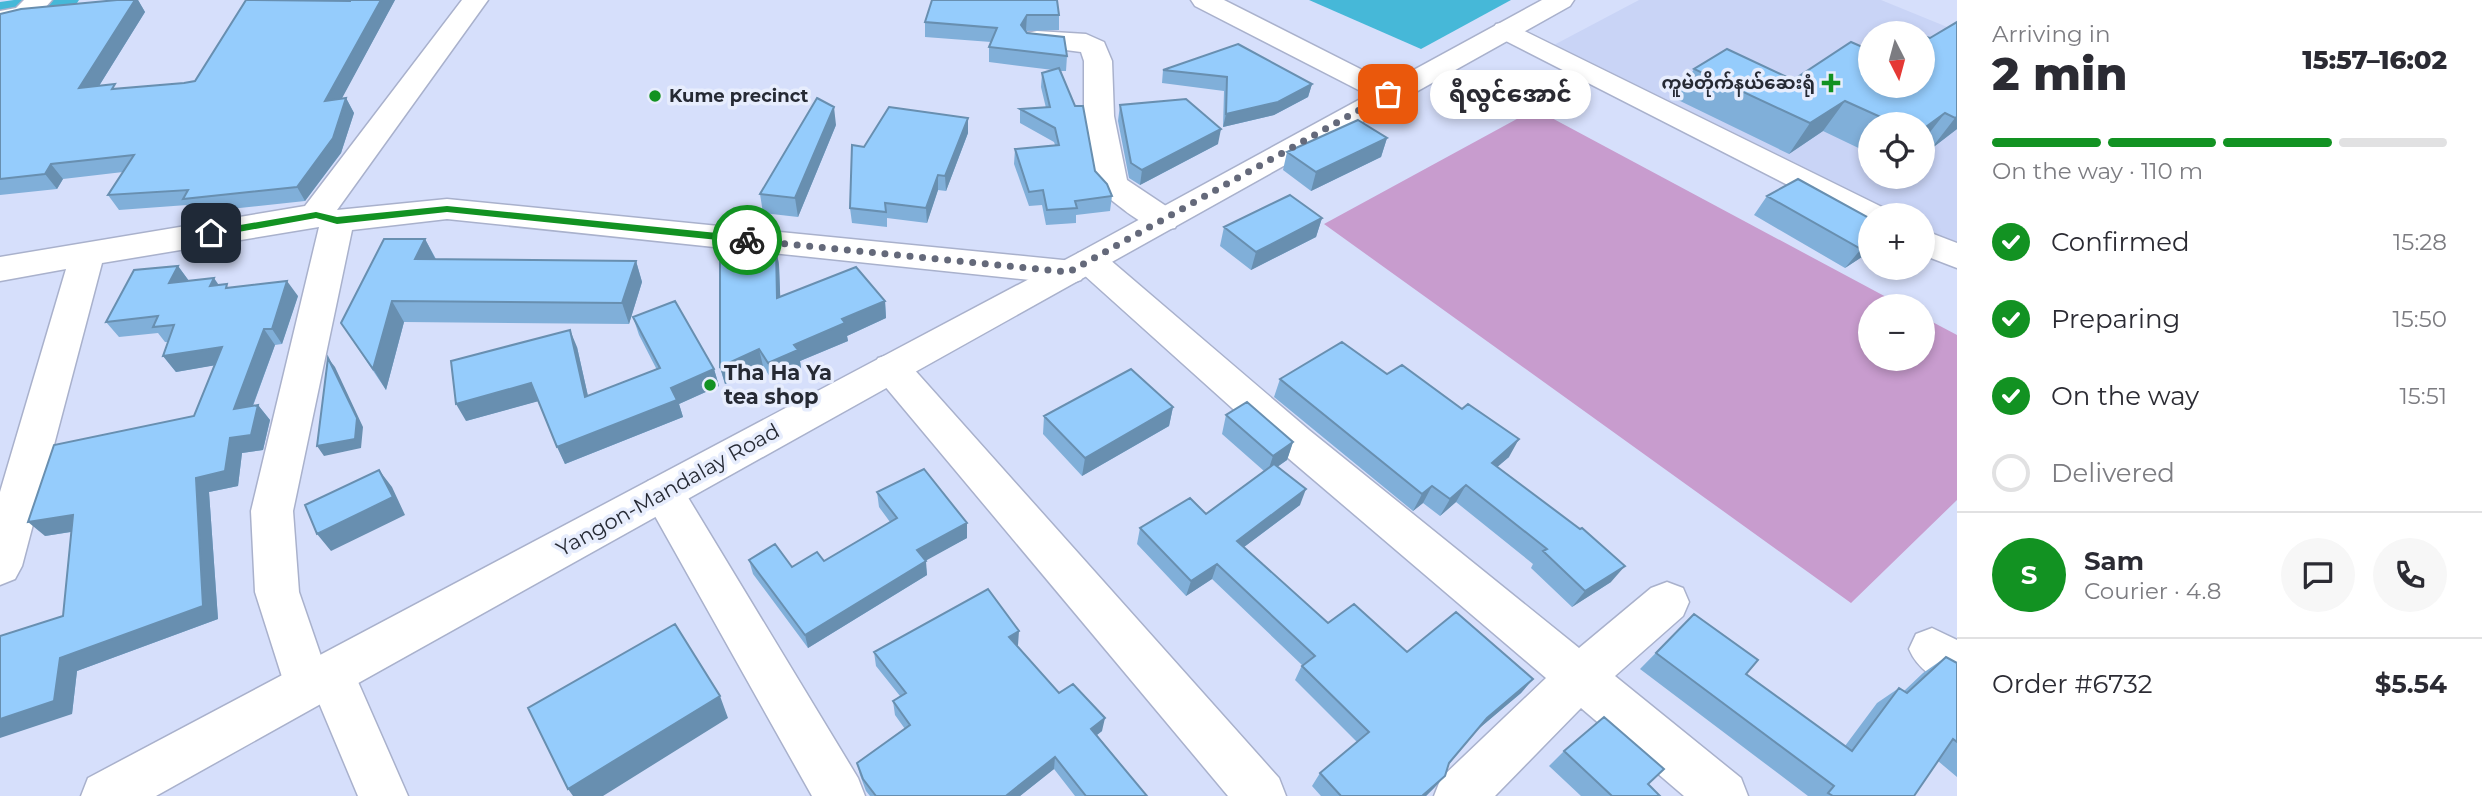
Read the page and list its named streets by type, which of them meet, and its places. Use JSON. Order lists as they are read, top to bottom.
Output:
{
  "streets": {
    "main road": ["Yangon-Mandalay Road"]
  },
  "places": {
    "health": ["ကူမဲတိုက်နယ်ဆေးရုံ"],
    "other": ["ရီလွင်အောင်", "Kume precinct", "Tha Ha Ya tea shop"]
  },
  "north": "bottom",
  "page": {
    "heading": ["2 min", "Arriving in", "15:57–16:02"],
    "panel": [
      "Sam",
      "Courier · 4.8",
      "Order #6732",
      "$5.54"
    ],
    "map_buttons": ["+", "−"],
    "bubble": "ရီလွင်အောင်",
    "bar": "On the way · 110 m",
    "list": [
      ["Confirmed", "15:28"],
      ["Preparing", "15:50"],
      ["On the way", "15:51"],
      "Delivered"
    ],
    "round": "S"
  }
}
